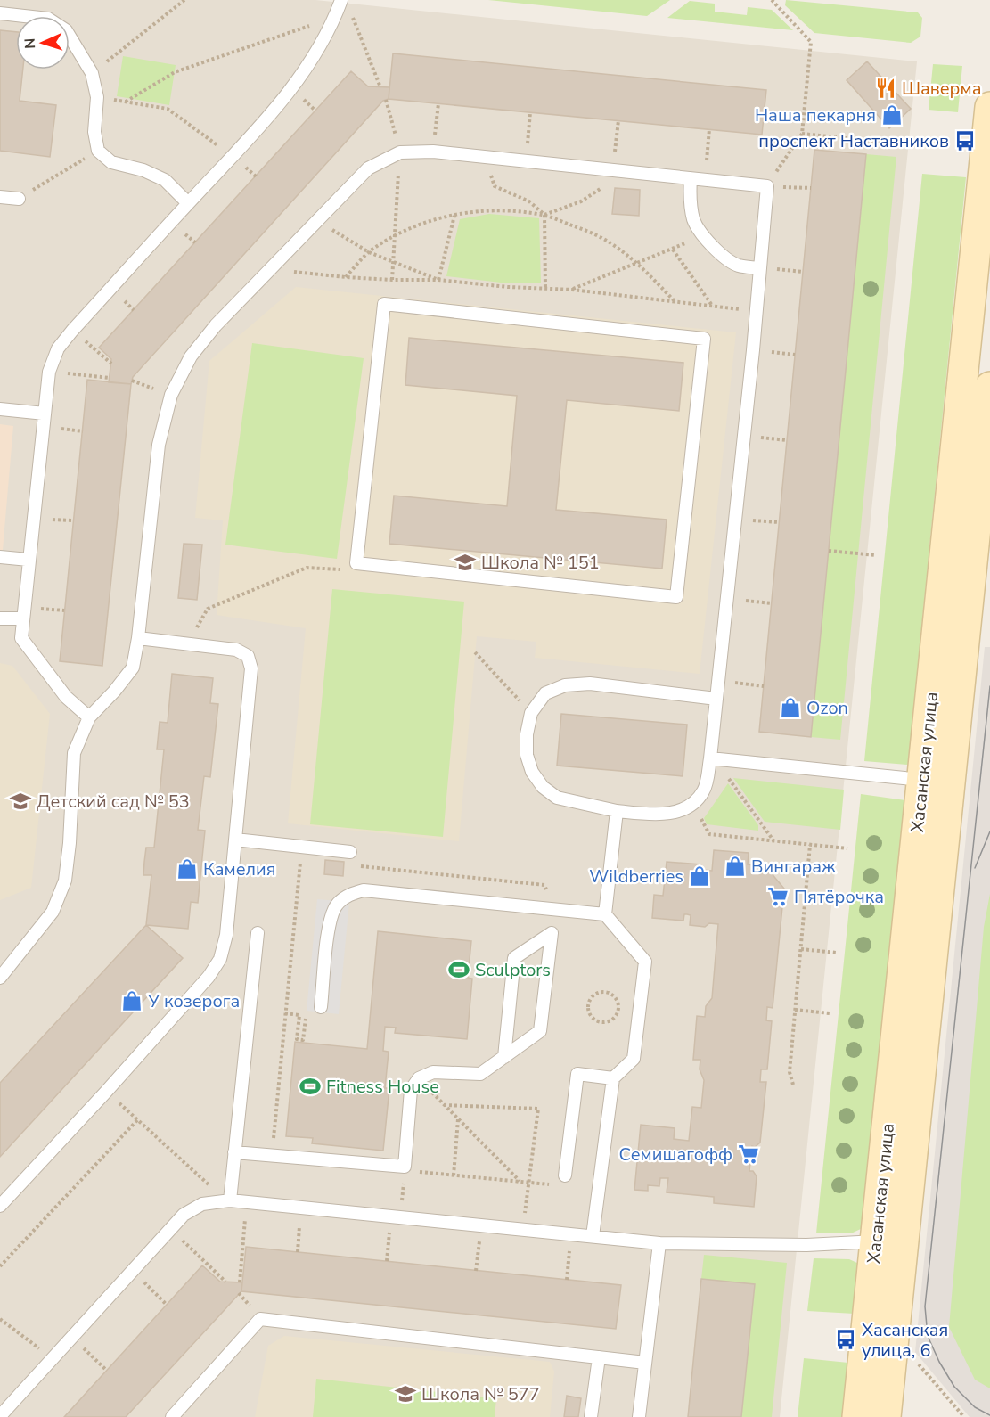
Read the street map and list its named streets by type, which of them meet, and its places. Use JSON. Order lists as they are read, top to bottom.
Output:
{
  "streets": {
    "street": ["Хасанская улица"]
  },
  "places": {
    "restaurant": ["Шаверма"],
    "shop": [
      "Наша пекарня",
      "Ozon",
      "Вингараж",
      "Камелия",
      "Wildberries",
      "У козерога"
    ],
    "bus stop": ["проспект Наставников", "Хасанская улица, 6"],
    "school or university": ["Школа № 151", "Детский сад № 53", "Школа № 577"],
    "supermarket": ["Пятёрочка", "Семишагофф"],
    "sports": ["Sculptors", "Fitness House"]
  },
  "north": "left"
}
